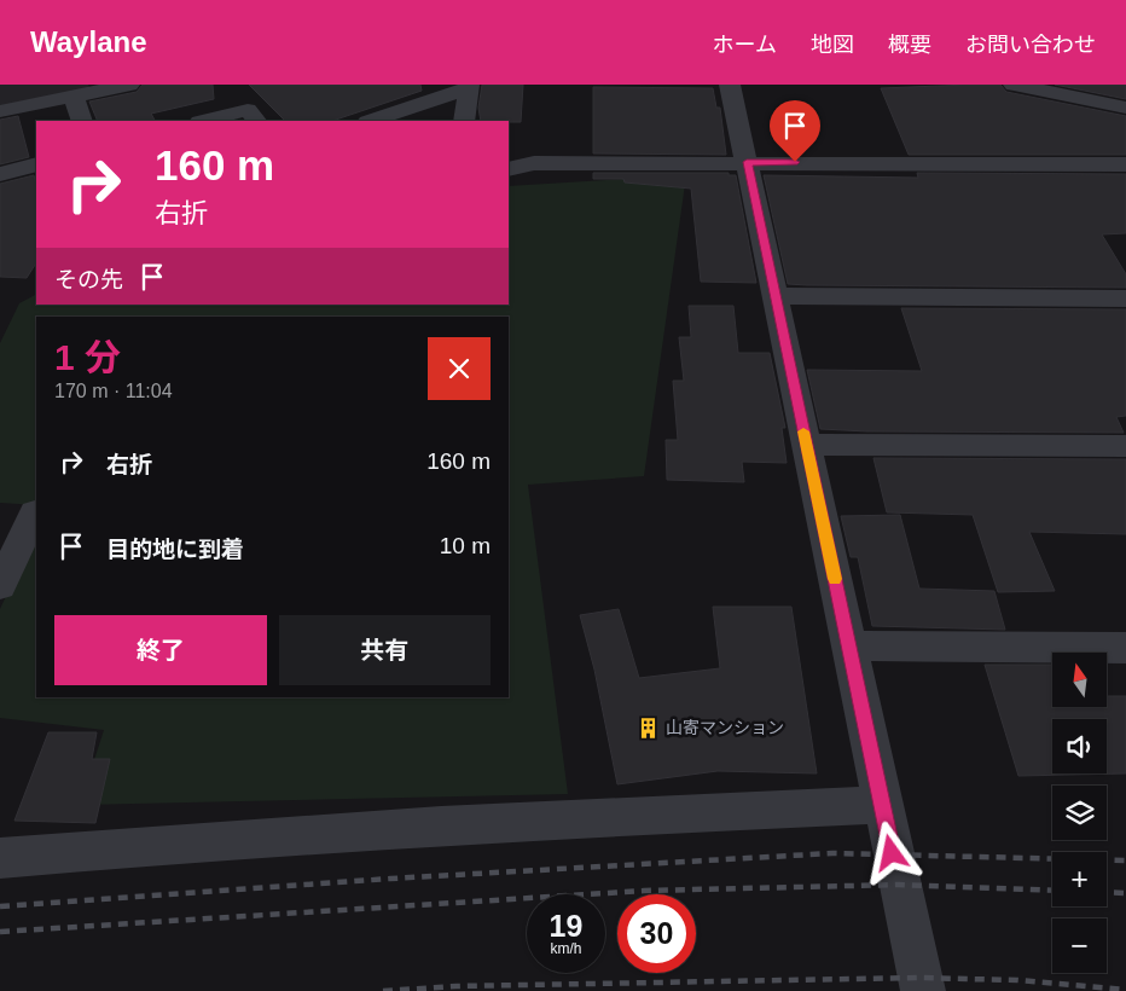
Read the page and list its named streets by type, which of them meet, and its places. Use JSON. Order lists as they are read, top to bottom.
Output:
{
  "places": {
    "building": ["山寄マンション"]
  },
  "north": "top",
  "page": {
    "header": "Waylane",
    "nav": [
      "ホーム",
      "地図",
      "概要",
      "お問い合わせ"
    ],
    "turn": ["160 m", "右折"],
    "then": "その先",
    "heading": ["1 分", "170 m · 11:04"],
    "list": [
      {
        "name": "右折",
        "value": "160 m"
      },
      {
        "name": "目的地に到着",
        "value": "10 m"
      }
    ],
    "buttons": ["終了", "共有"],
    "map_buttons": ["+", "−"],
    "speed": "19 km/h",
    "limit": "30"
  }
}
